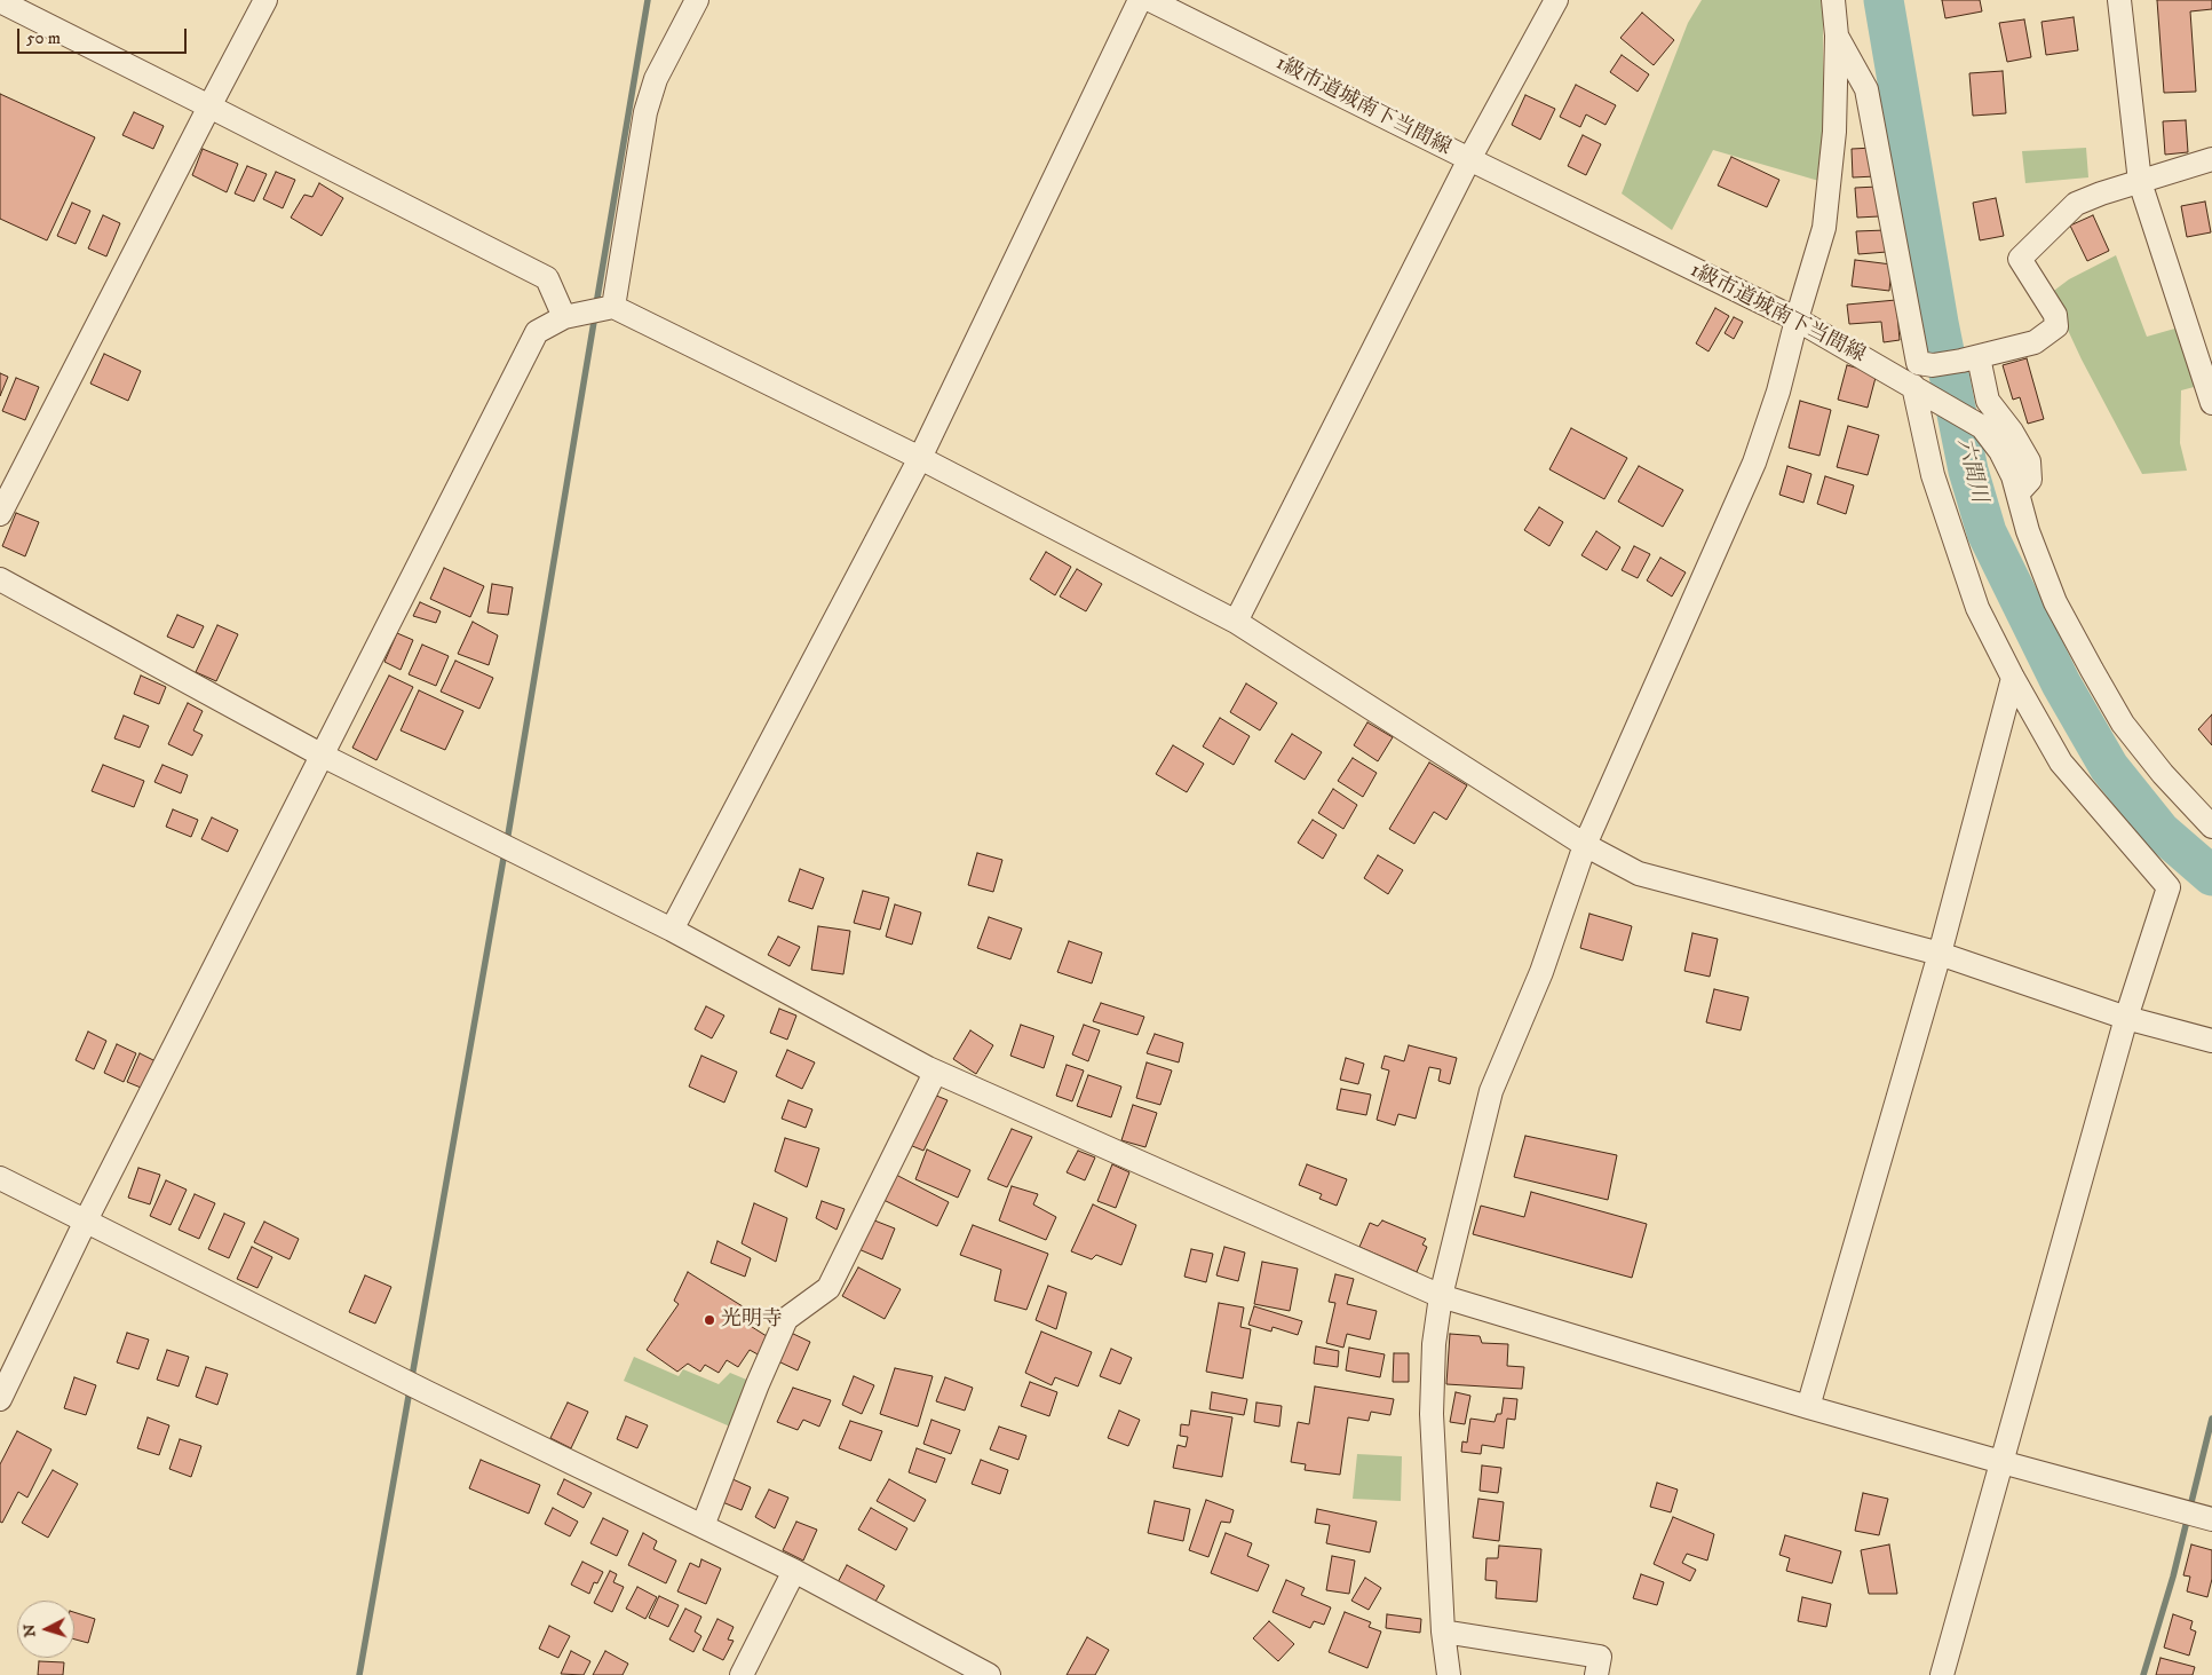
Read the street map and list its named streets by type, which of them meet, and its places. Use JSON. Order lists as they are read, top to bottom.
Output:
{
  "streets": {
    "street": ["1級市道城南下当間線"]
  },
  "water": ["六間川"],
  "places": ["光明寺"],
  "scale_bar": "50 m",
  "north": "left"
}
